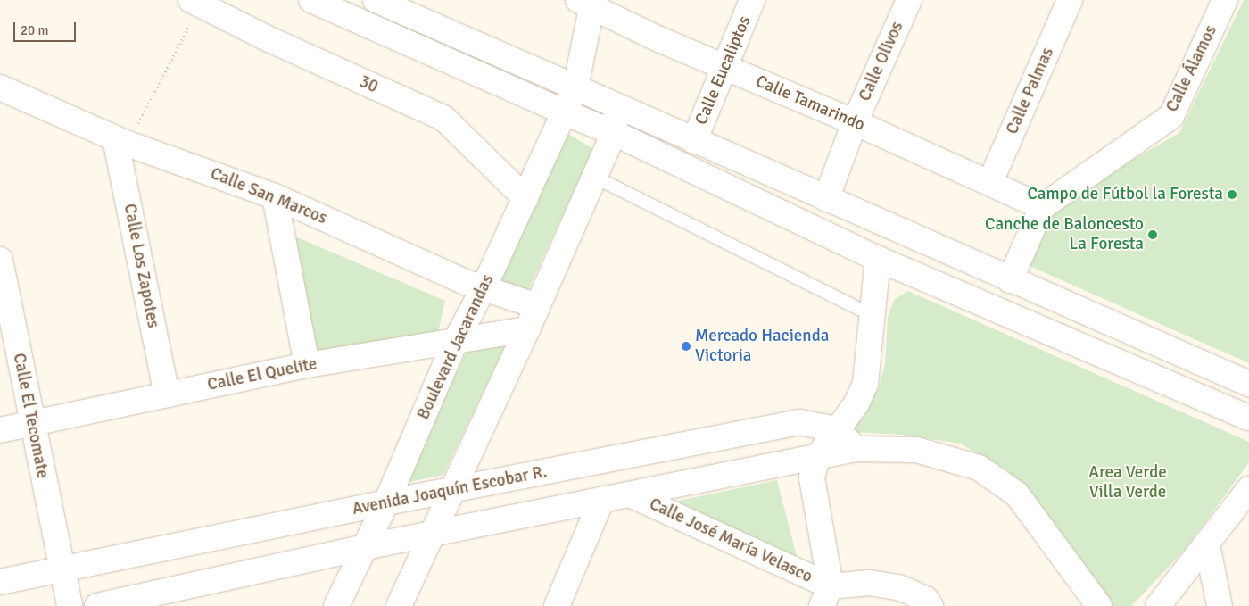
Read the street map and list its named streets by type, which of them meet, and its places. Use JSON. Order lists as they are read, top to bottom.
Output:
{
  "streets": {
    "street": [
      "Calle Olivos",
      "Calle Álamos",
      "Calle Eucaliptos",
      "30",
      "Calle Palmas",
      "Calle Tamarindo",
      "Calle San Marcos",
      "Calle Los Zapotes",
      "Boulevard Jacarandas",
      "Calle El Quelite",
      "Calle El Tecomate",
      "Avenida Joaquín Escobar R.",
      "Calle José María Velasco"
    ]
  },
  "crossings": [
    ["Calle Olivos", "Calle Tamarindo"],
    ["Calle Álamos", "Calle Tamarindo"],
    ["Calle Eucaliptos", "Calle Tamarindo"],
    ["30", "Boulevard Jacarandas"],
    ["Calle Palmas", "Calle Tamarindo"],
    ["Calle Tamarindo", "Boulevard Jacarandas"],
    ["Calle San Marcos", "Calle Los Zapotes"],
    ["Calle San Marcos", "Boulevard Jacarandas"],
    ["Calle Los Zapotes", "Calle El Quelite"],
    ["Boulevard Jacarandas", "Calle El Quelite"],
    ["Boulevard Jacarandas", "Avenida Joaquín Escobar R."],
    ["Calle El Quelite", "Calle El Tecomate"],
    ["Calle El Tecomate", "Avenida Joaquín Escobar R."]
  ],
  "parks": ["Area Verde Villa Verde"],
  "places": ["Campo de Fútbol la Foresta", "Canche de Baloncesto La Foresta", "Mercado Hacienda Victoria"],
  "scale_bar": "20 m"
}
